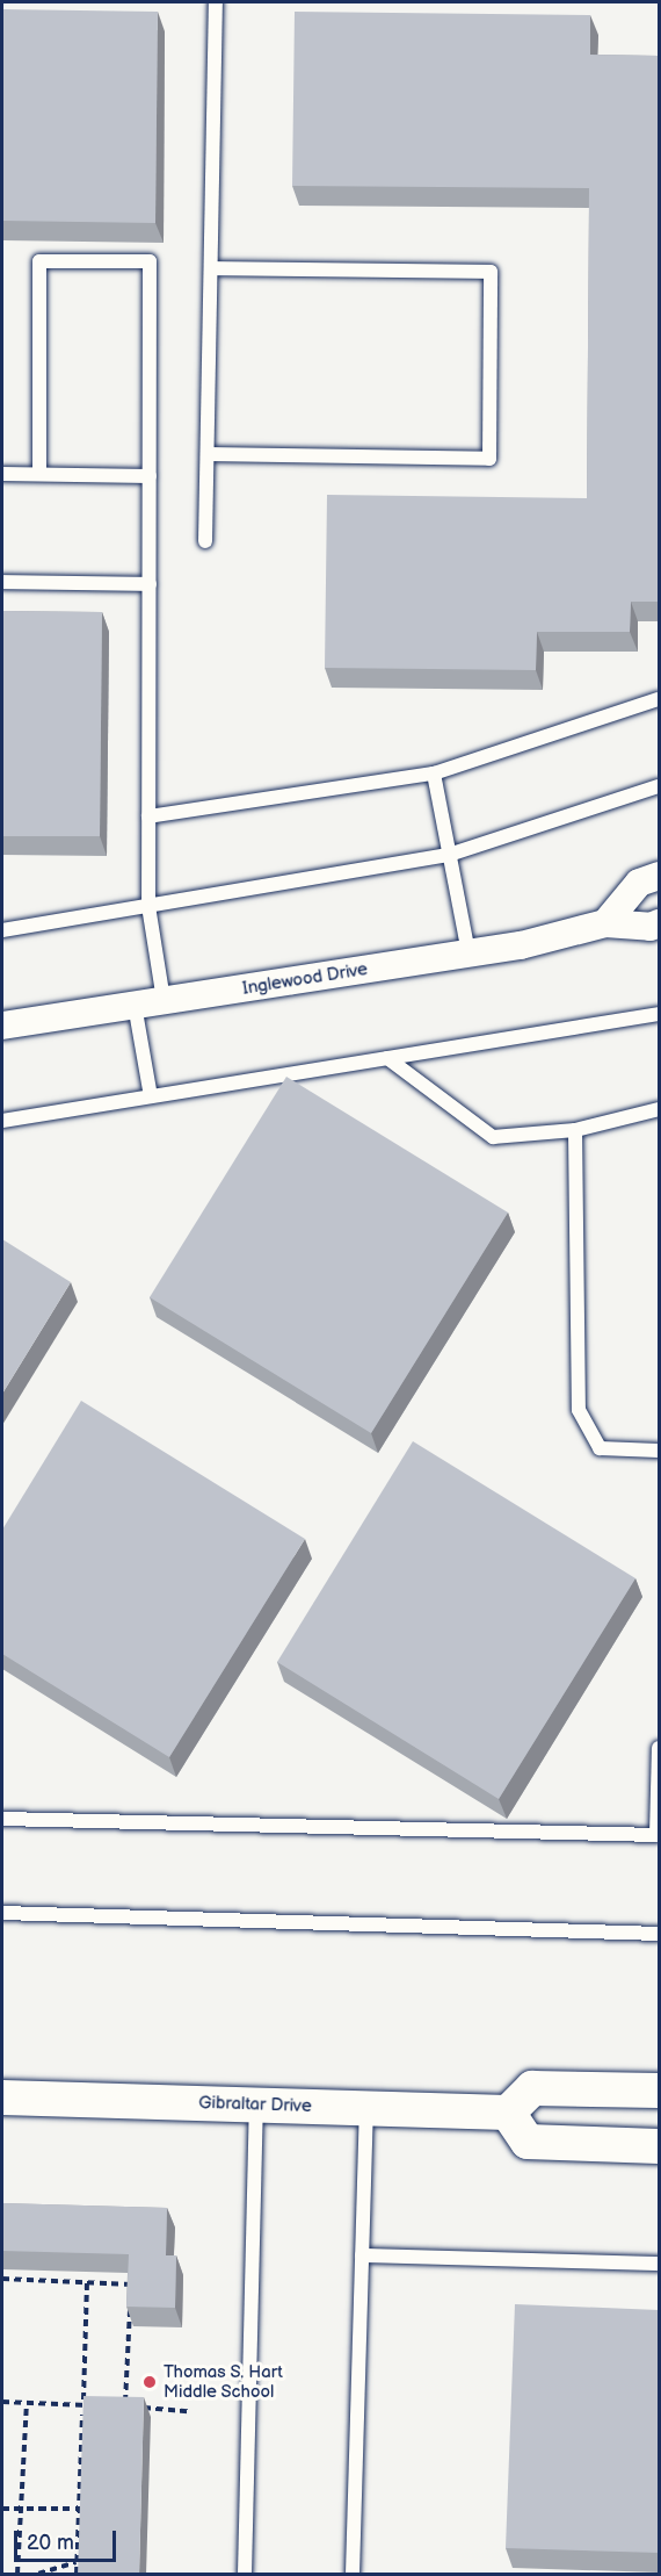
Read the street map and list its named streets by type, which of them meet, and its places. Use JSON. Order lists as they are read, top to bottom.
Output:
{
  "streets": {
    "street": ["Inglewood Drive", "Gibraltar Drive"]
  },
  "places": ["Thomas S. Hart Middle School"],
  "scale_bar": "20 m"
}
